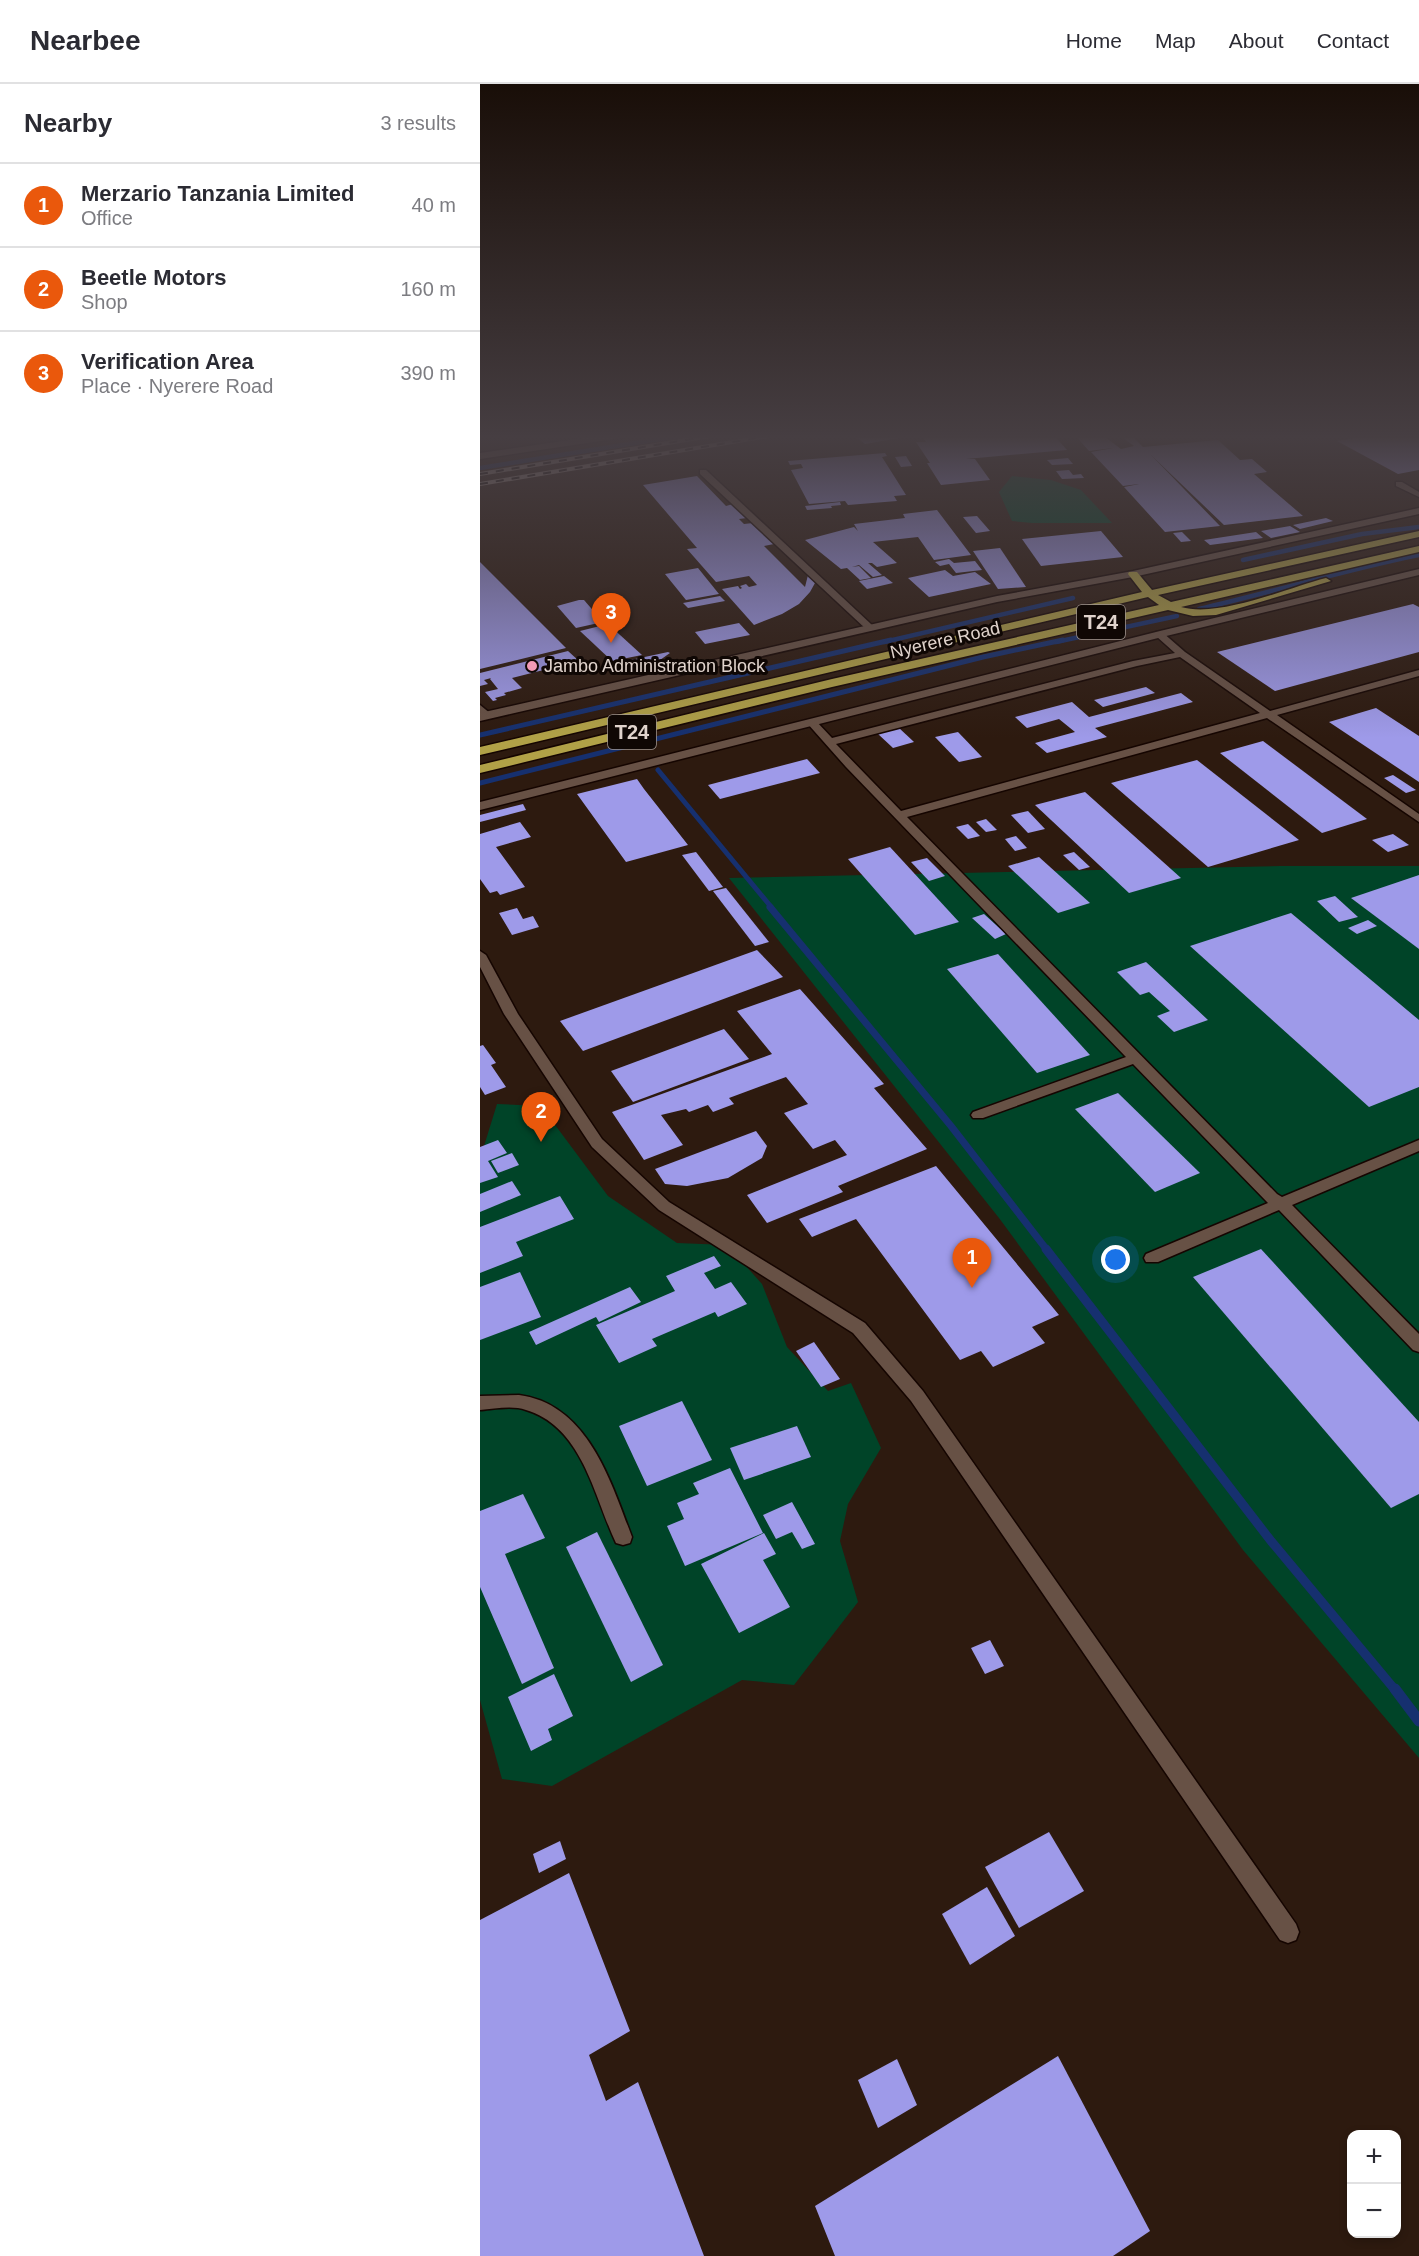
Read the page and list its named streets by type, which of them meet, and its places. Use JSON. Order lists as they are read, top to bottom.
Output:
{
  "streets": {
    "highway": ["T24", "Nyerere Road"]
  },
  "places": ["Jambo Administration Block"],
  "page": {
    "header": "Nearbee",
    "nav": [
      "Home",
      "Map",
      "About",
      "Contact"
    ],
    "heading": ["Nearby", "3 results"],
    "list": [
      {
        "mark": "1",
        "name": "Merzario Tanzania Limited",
        "note": "Office",
        "value": "40 m"
      },
      {
        "mark": "2",
        "name": "Beetle Motors",
        "note": "Shop",
        "value": "160 m"
      },
      {
        "mark": "3",
        "name": "Verification Area",
        "note": "Place · Nyerere Road",
        "value": "390 m"
      }
    ],
    "pins": ["3", "2", "1"],
    "map_buttons": ["+", "−"]
  }
}
